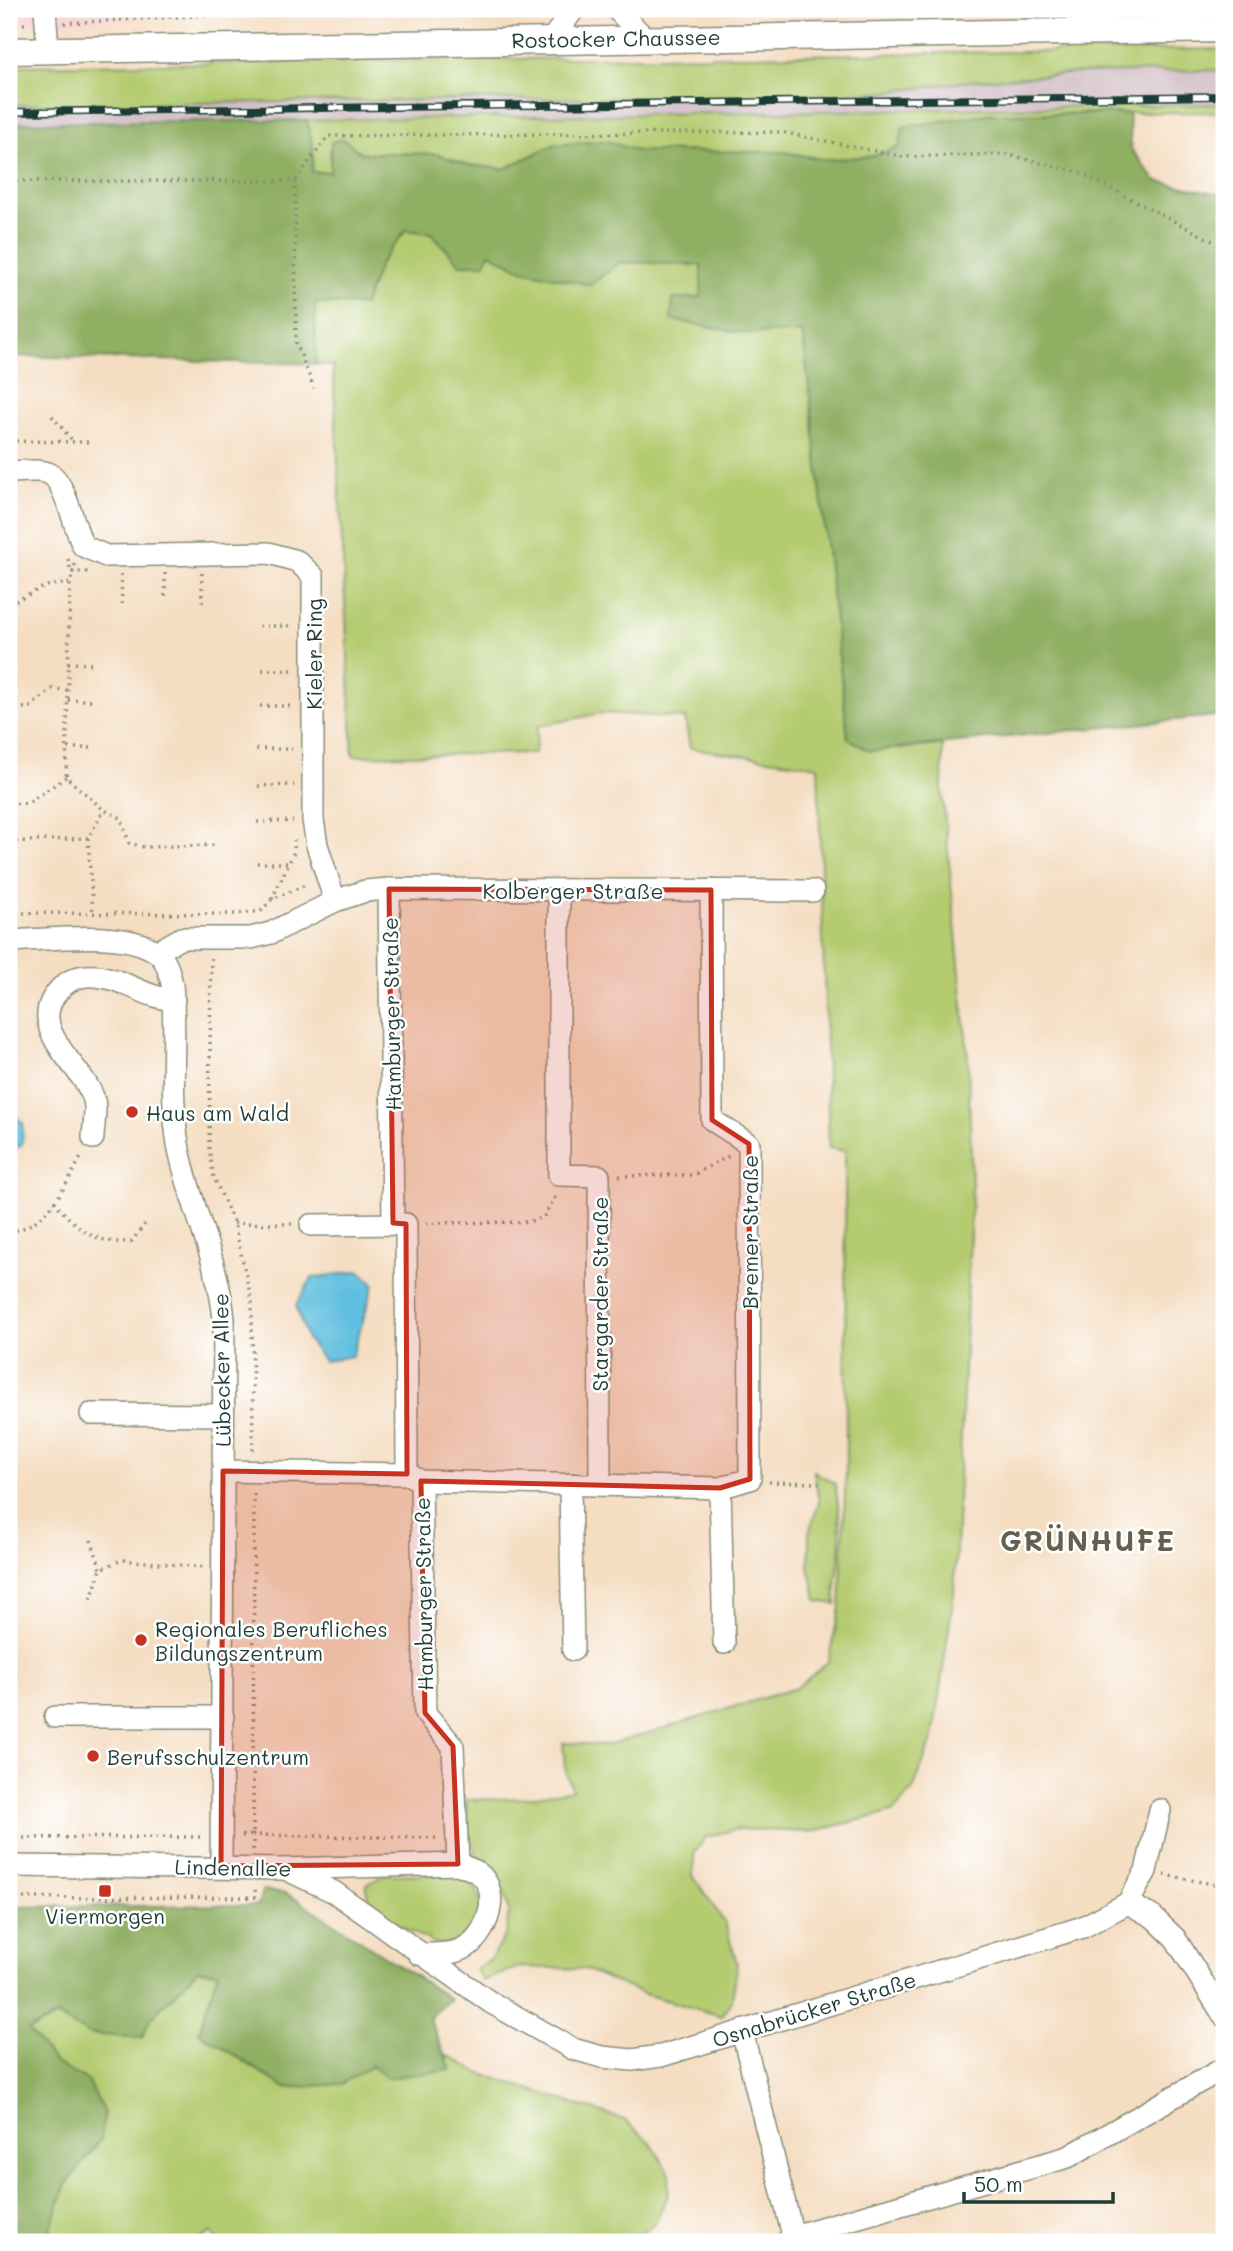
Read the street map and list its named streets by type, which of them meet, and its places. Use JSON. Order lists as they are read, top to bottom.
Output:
{
  "streets": {
    "main road": ["Rostocker Chaussee"],
    "street": [
      "Kieler Ring",
      "Kolberger Straße",
      "Hamburger Straße",
      "Bremer Straße",
      "Stargarder Straße",
      "Lübecker Allee",
      "Lindenallee",
      "Osnabrücker Straße"
    ]
  },
  "crossings": [
    ["Kieler Ring", "Kolberger Straße"],
    ["Kolberger Straße", "Hamburger Straße"],
    ["Kolberger Straße", "Bremer Straße"],
    ["Hamburger Straße", "Lindenallee"],
    ["Lübecker Allee", "Lindenallee"],
    ["Lindenallee", "Osnabrücker Straße"]
  ],
  "districts": ["GRÜNHUFE"],
  "places": {
    "other": ["Haus am Wald", "Regionales Berufliches Bildungszentrum", "Berufsschulzentrum"],
    "transit": ["Viermorgen"]
  },
  "scale_bar": "50 m"
}
